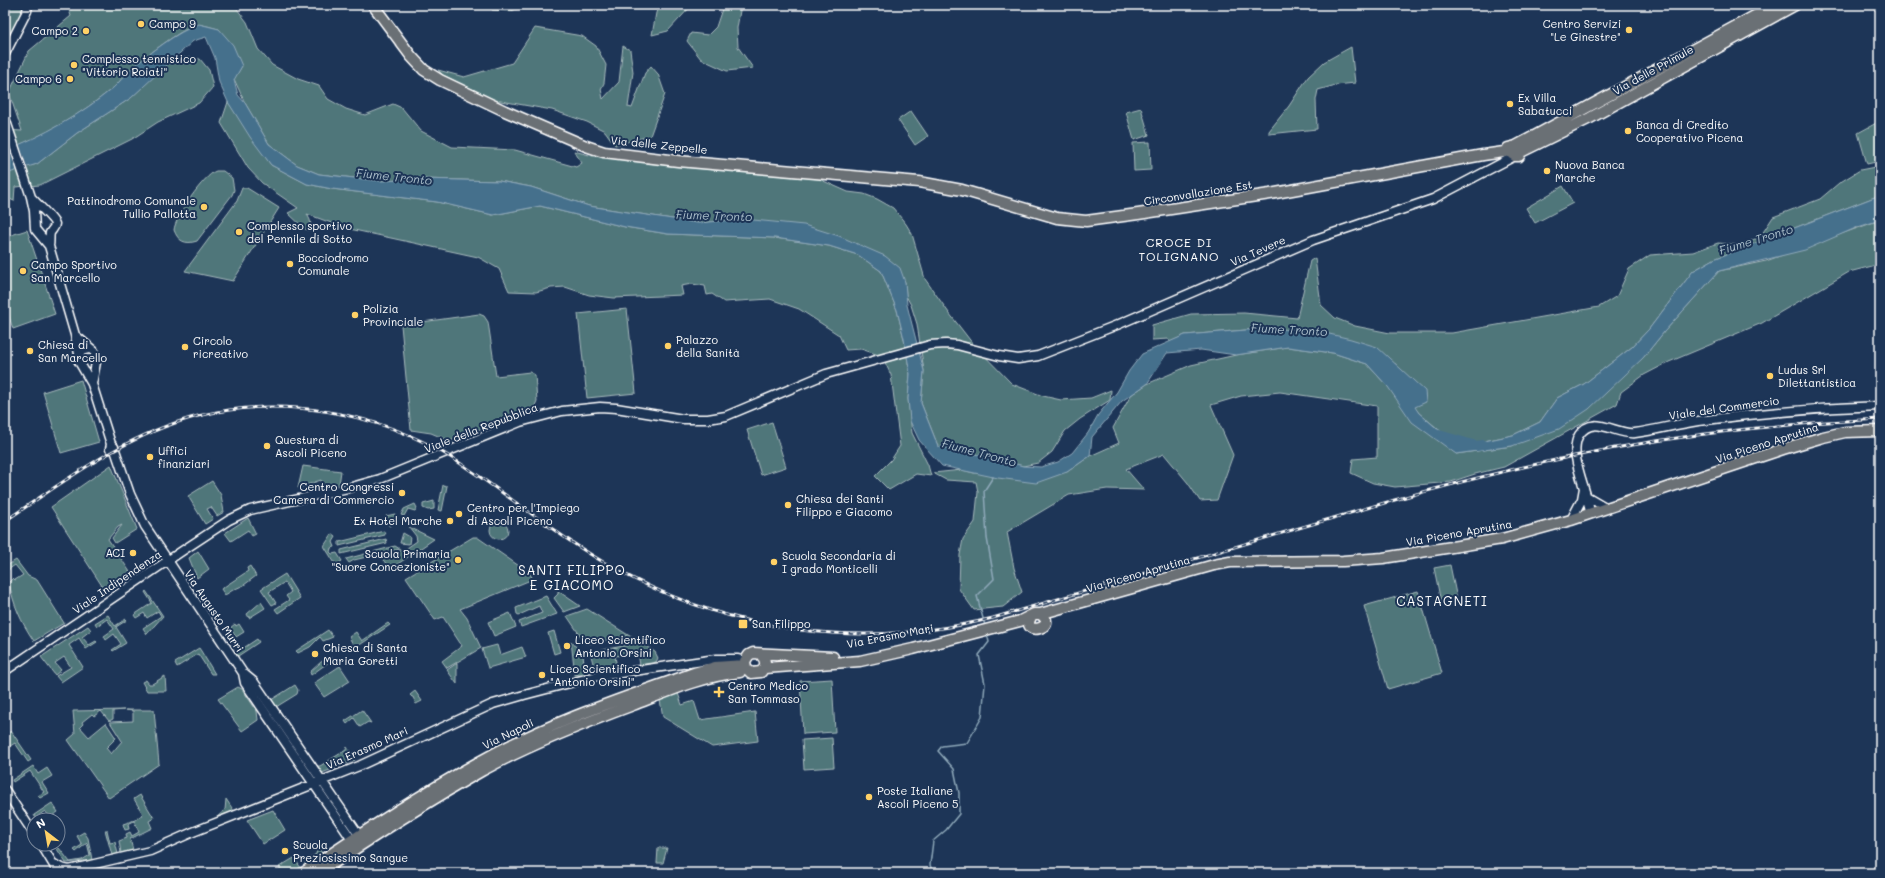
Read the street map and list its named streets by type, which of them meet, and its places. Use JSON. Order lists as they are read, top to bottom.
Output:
{
  "streets": {
    "main road": [
      "Via delle Primule",
      "Via delle Zeppelle",
      "Circonvallazione Est",
      "Via Piceno Aprutina",
      "Via Erasmo Mari",
      "Via Napoli"
    ],
    "street": [
      "Via Tevere",
      "Viale del Commercio",
      "Viale della Repubblica",
      "Viale Indipendenza",
      "Via Augusto Murri"
    ]
  },
  "crossings": [
    ["Via delle Primule", "Circonvallazione Est"],
    ["Via delle Primule", "Via Tevere"],
    ["Via delle Zeppelle", "Circonvallazione Est"],
    ["Circonvallazione Est", "Via Tevere"],
    ["Via Tevere", "Viale della Repubblica"],
    ["Viale del Commercio", "Via Piceno Aprutina"],
    ["Viale della Repubblica", "Viale Indipendenza"],
    ["Via Piceno Aprutina", "Via Erasmo Mari"],
    ["Viale Indipendenza", "Via Augusto Murri"],
    ["Via Augusto Murri", "Via Erasmo Mari"],
    ["Via Augusto Murri", "Via Napoli"],
    ["Via Erasmo Mari", "Via Napoli"]
  ],
  "districts": ["CROCE DI TOLIGNANO", "SANTI FILIPPO E GIACOMO", "CASTAGNETI"],
  "water": ["Fiume Tronto"],
  "places": {
    "other": [
      "Campo 9",
      "Centro Servizi \"Le Ginestre\"",
      "Campo 2",
      "Complesso tennistico \"Vittorio Roiati\"",
      "Campo 6",
      "Ex Villa Sabatucci",
      "Banca di Credito Cooperativo Picena",
      "Nuova Banca Marche",
      "Pattinodromo Comunale Tullio Pallotta",
      "Complesso sportivo del Pennile di Sotto",
      "Bocciodromo Comunale",
      "Campo Sportivo San Marcello",
      "Polizia Provinciale",
      "Palazzo della Sanità",
      "Circolo ricreativo",
      "Chiesa di San Marcello",
      "Ludus Srl Dilettantistica",
      "Questura di Ascoli Piceno",
      "Uffici finanziari",
      "Centro Congressi Camera di Commercio",
      "Chiesa dei Santi Filippo e Giacomo",
      "Centro per l'Impiego di Ascoli Piceno",
      "Ex Hotel Marche",
      "ACI",
      "Scuola Primaria \"Suore Concezioniste\"",
      "Scuola Secondaria di I grado Monticelli",
      "Liceo Scientifico Antonio Orsini",
      "Chiesa di Santa Maria Goretti",
      "Liceo Scientifico \"Antonio Orsini\"",
      "Poste Italiane Ascoli Piceno 5",
      "Scuola Preziosissimo Sangue"
    ],
    "transit": ["San Filippo"],
    "health": ["Centro Medico San Tommaso"]
  },
  "north": "top left"
}
